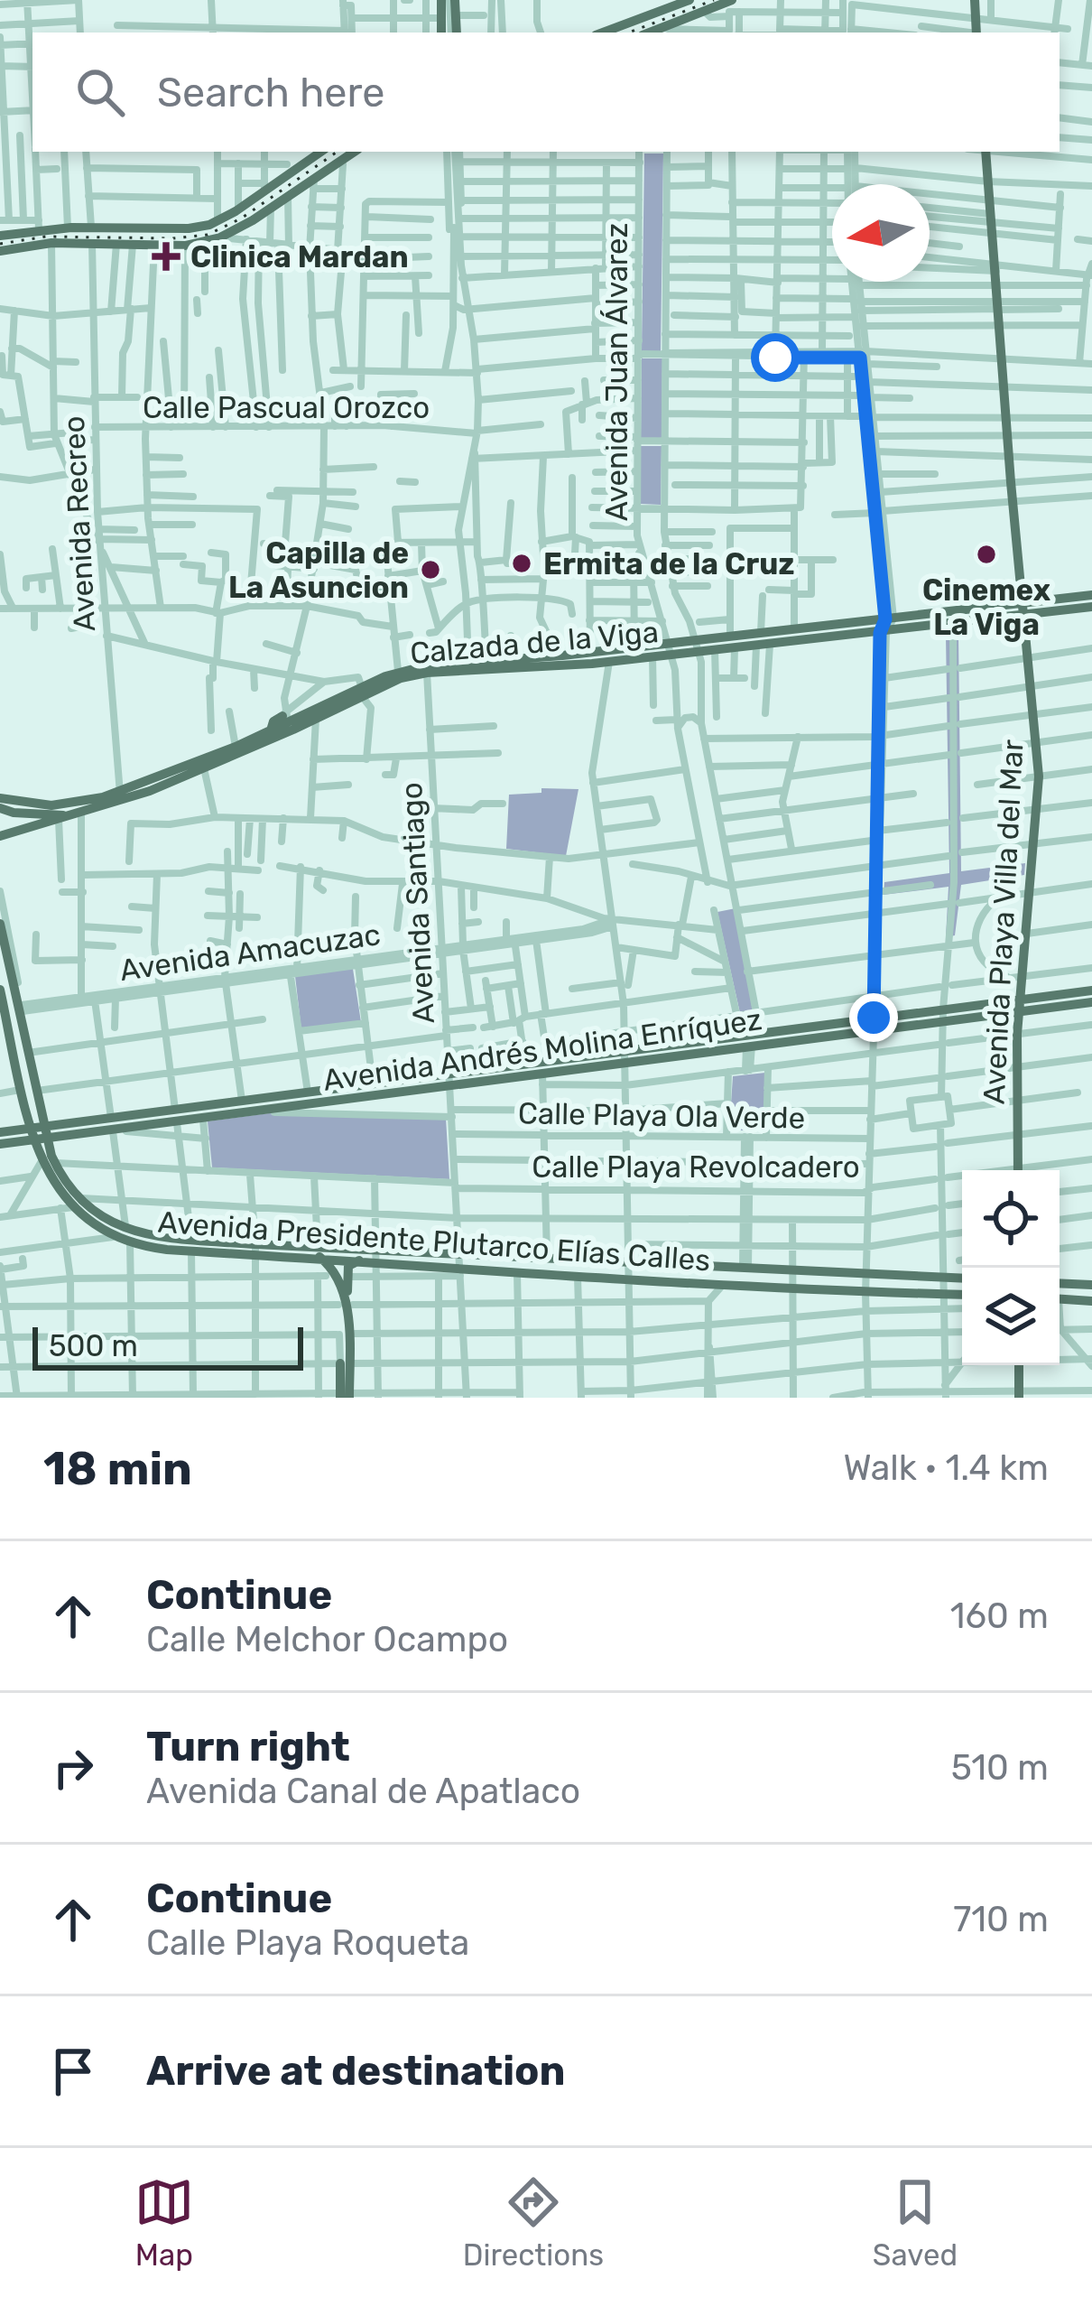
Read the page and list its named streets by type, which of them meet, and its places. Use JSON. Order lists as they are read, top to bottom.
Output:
{
  "streets": {
    "main road": [
      "Calzada de la Viga",
      "Avenida Playa Villa del Mar",
      "Avenida Andrés Molina Enríquez",
      "Avenida Presidente Plutarco Elías Calles"
    ],
    "street": [
      "Avenida Juan Álvarez",
      "Calle Pascual Orozco",
      "Avenida Recreo",
      "Avenida Santiago",
      "Avenida Amacuzac",
      "Calle Playa Ola Verde",
      "Calle Playa Revolcadero"
    ]
  },
  "crossings": [
    ["Avenida Juan Álvarez", "Calzada de la Viga"],
    ["Avenida Juan Álvarez", "Avenida Andrés Molina Enríquez"],
    ["Calle Pascual Orozco", "Avenida Recreo"],
    ["Avenida Recreo", "Calzada de la Viga"],
    ["Calzada de la Viga", "Avenida Santiago"],
    ["Calzada de la Viga", "Avenida Playa Villa del Mar"],
    ["Avenida Santiago", "Avenida Amacuzac"],
    ["Avenida Santiago", "Avenida Andrés Molina Enríquez"],
    ["Avenida Santiago", "Calle Playa Ola Verde"],
    ["Avenida Santiago", "Calle Playa Revolcadero"],
    ["Avenida Santiago", "Avenida Presidente Plutarco Elías Calles"],
    ["Avenida Playa Villa del Mar", "Avenida Andrés Molina Enríquez"],
    ["Avenida Amacuzac", "Avenida Presidente Plutarco Elías Calles"],
    ["Avenida Andrés Molina Enríquez", "Avenida Presidente Plutarco Elías Calles"],
    ["Calle Playa Revolcadero", "Avenida Presidente Plutarco Elías Calles"]
  ],
  "places": {
    "health": ["Clinica Mardan"],
    "other": ["Cinemex La Viga", "Ermita de la Cruz", "Capilla de La Asuncion"]
  },
  "scale_bar": "500 m",
  "north": "left",
  "page": {
    "search": "Search here",
    "scale": "500 m",
    "heading": ["18 min", "Walk · 1.4 km"],
    "list": [
      ["Continue", "Calle Melchor Ocampo", "160 m"],
      ["Turn right", "Avenida Canal de Apatlaco", "510 m"],
      ["Continue", "Calle Playa Roqueta", "710 m"],
      "Arrive at destination"
    ],
    "nav": ["Map", "Directions", "Saved"]
  }
}
